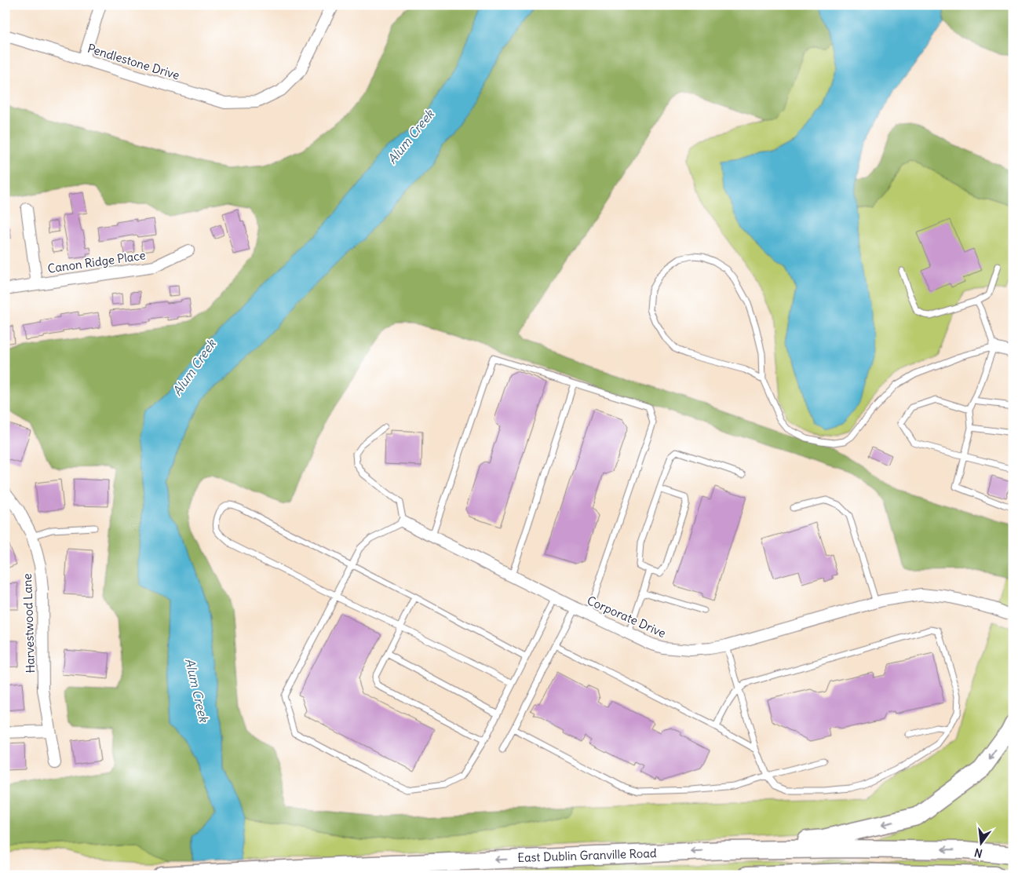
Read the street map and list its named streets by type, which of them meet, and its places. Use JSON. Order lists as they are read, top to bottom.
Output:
{
  "streets": {
    "main road": ["East Dublin Granville Road"],
    "street": [
      "Pendlestone Drive",
      "Canon Ridge Place",
      "Corporate Drive",
      "Harvestwood Lane"
    ]
  },
  "one_way": ["East Dublin Granville Road"],
  "water": ["Alum Creek"],
  "north": "bottom"
}
